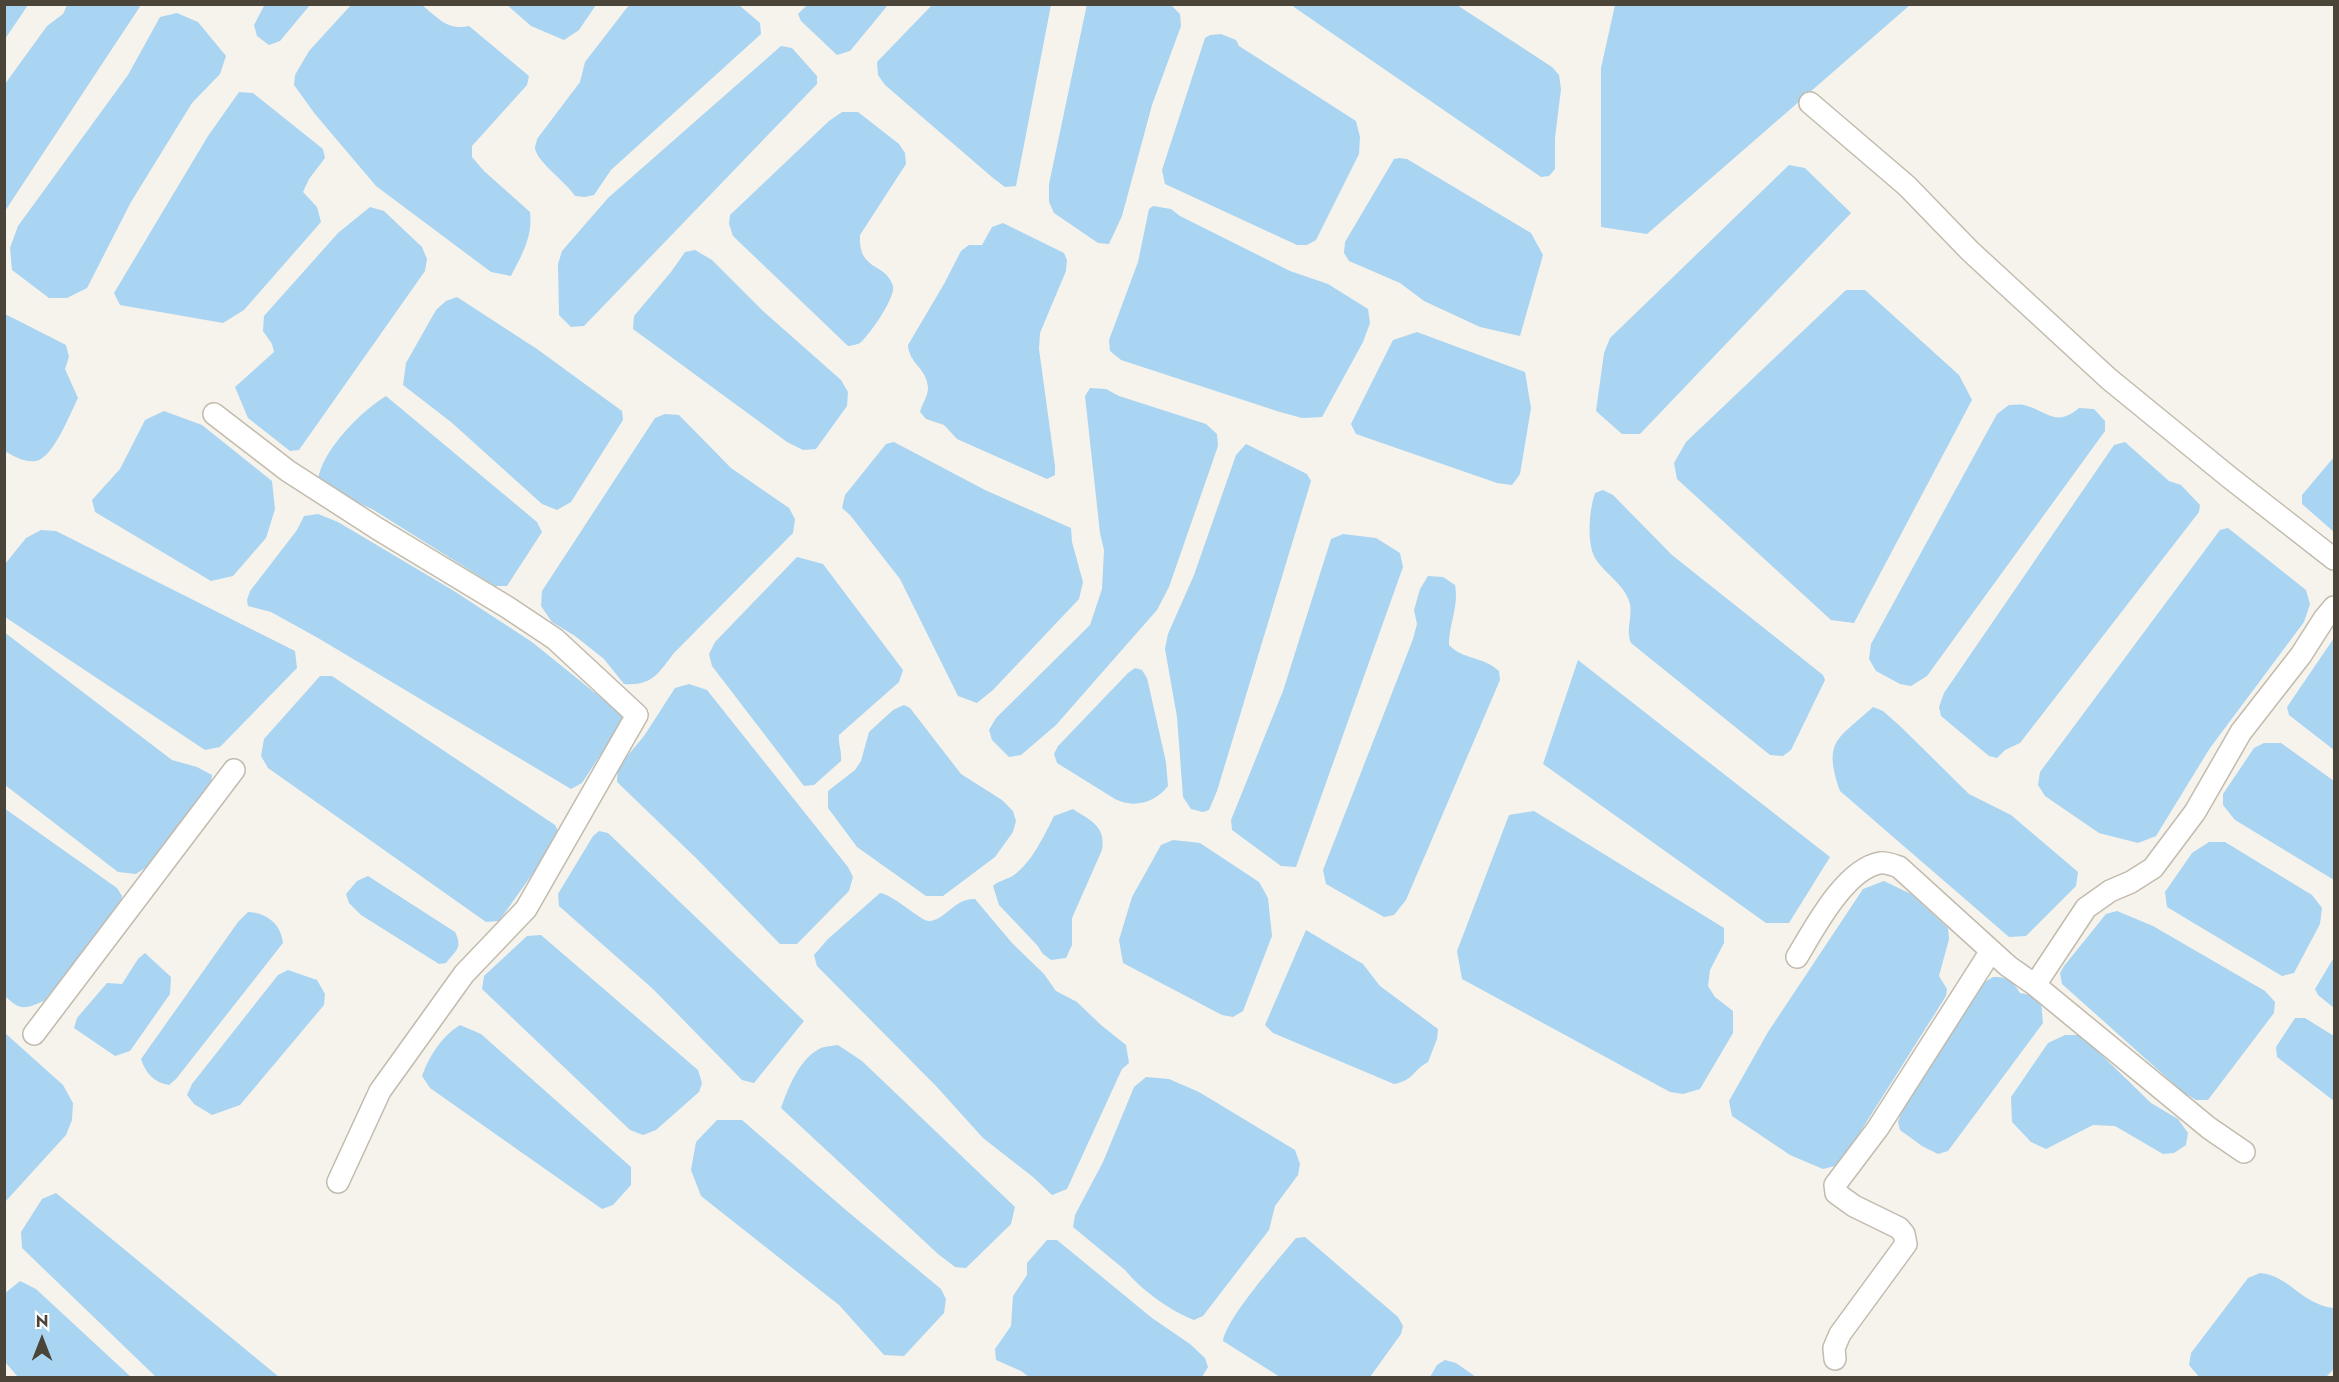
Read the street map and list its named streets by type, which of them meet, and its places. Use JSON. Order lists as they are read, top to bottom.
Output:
{
  "north": "top"
}
